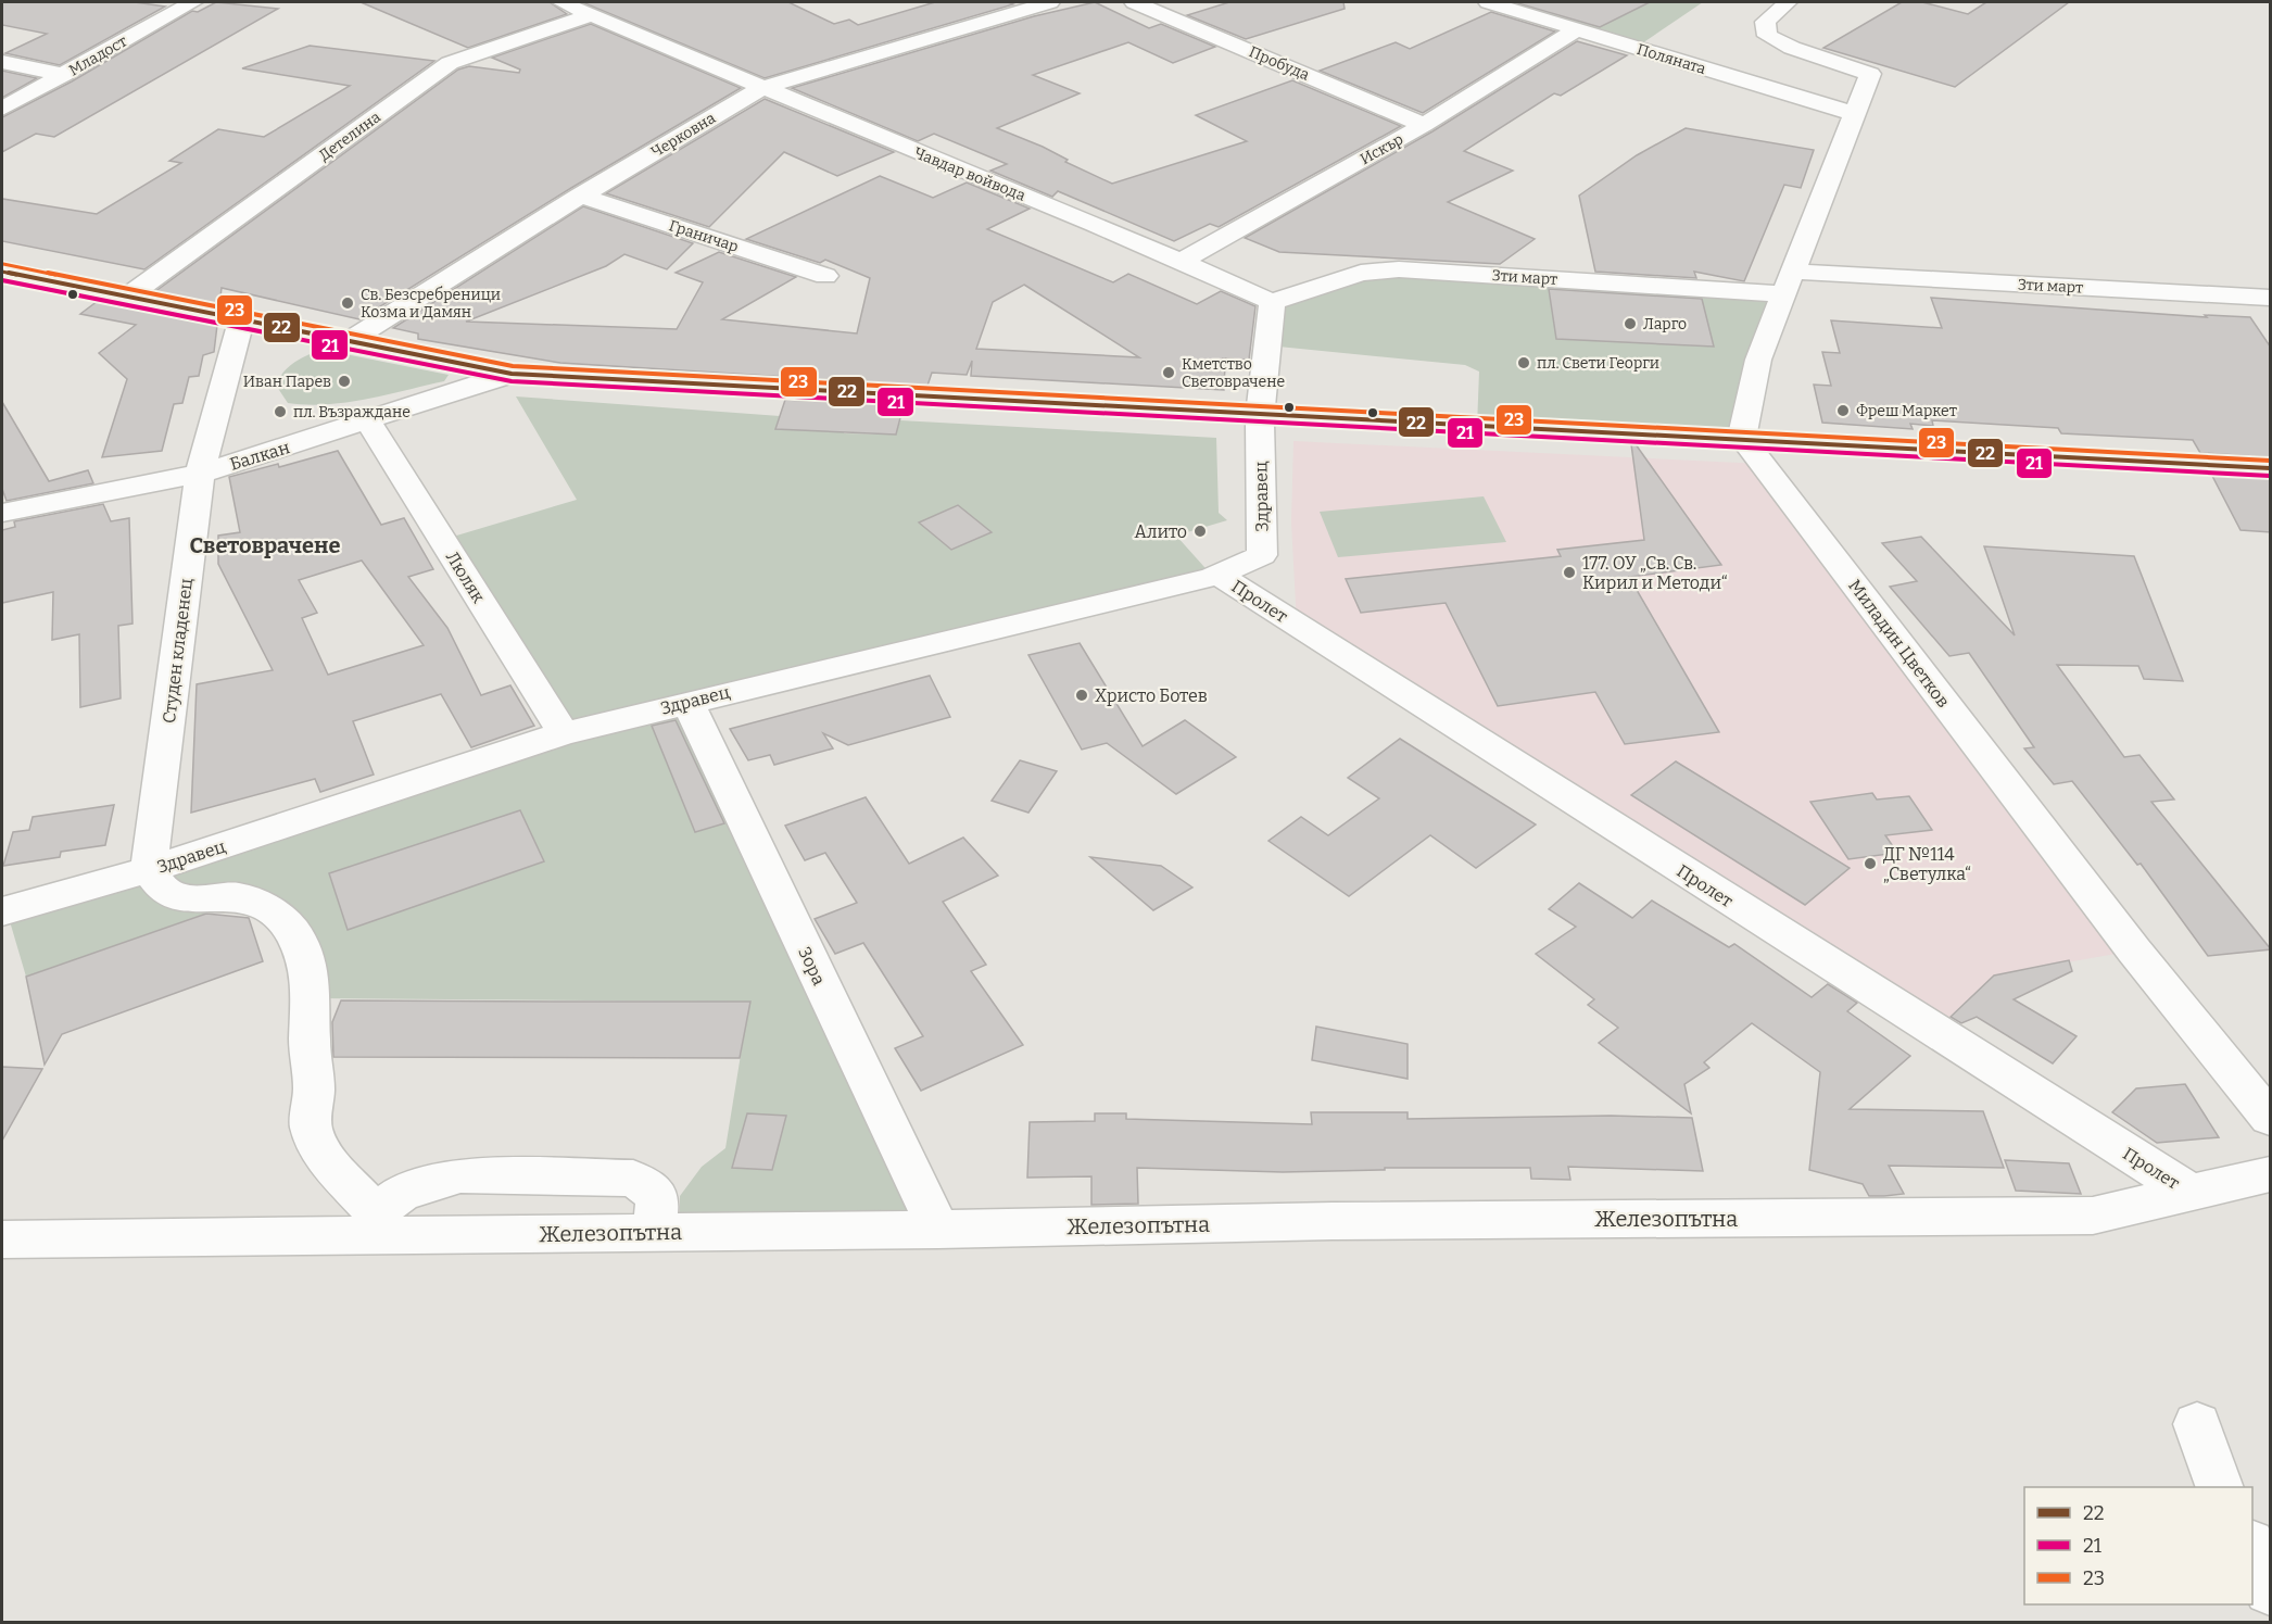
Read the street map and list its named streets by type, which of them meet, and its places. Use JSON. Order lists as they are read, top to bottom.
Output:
{
  "streets": {
    "street": [
      "Младост",
      "Поляната",
      "Пробуда",
      "Черковна",
      "Детелина",
      "Искър",
      "Чавдар войвода",
      "Граничар",
      "3ти март",
      "Балкан",
      "Здравец",
      "Люляк",
      "Пролет",
      "Миладин Цветков",
      "Студен кладенец",
      "Зора",
      "Железопътна"
    ]
  },
  "crossings": [
    ["Поляната", "Искър"],
    ["Пробуда", "Искър"],
    ["Черковна", "Чавдар войвода"],
    ["Черковна", "Граничар"],
    ["Детелина", "Чавдар войвода"],
    ["Искър", "Чавдар войвода"],
    ["Чавдар войвода", "3ти март"],
    ["Балкан", "Люляк"],
    ["Балкан", "Студен кладенец"],
    ["Здравец", "Люляк"],
    ["Здравец", "Пролет"],
    ["Здравец", "Студен кладенец"],
    ["Здравец", "Зора"],
    ["Пролет", "Железопътна"],
    ["Зора", "Железопътна"]
  ],
  "districts": ["Световрачене"],
  "places": [
    "Св. Безсребреници Козма и Дамян",
    "Ларго",
    "пл. Свети Георги",
    "Кметство Световрачене",
    "Иван Парев",
    "Фреш Маркет",
    "пл. Възраждане",
    "Алито",
    "177. ОУ „Св. Св. Кирил и Методи“",
    "Христо Ботев",
    "ДГ №114 „Светулка“"
  ],
  "lines": ["transit line 23", "transit line 22", "transit line 21"],
  "legend": ["22", "21", "23"]
}
